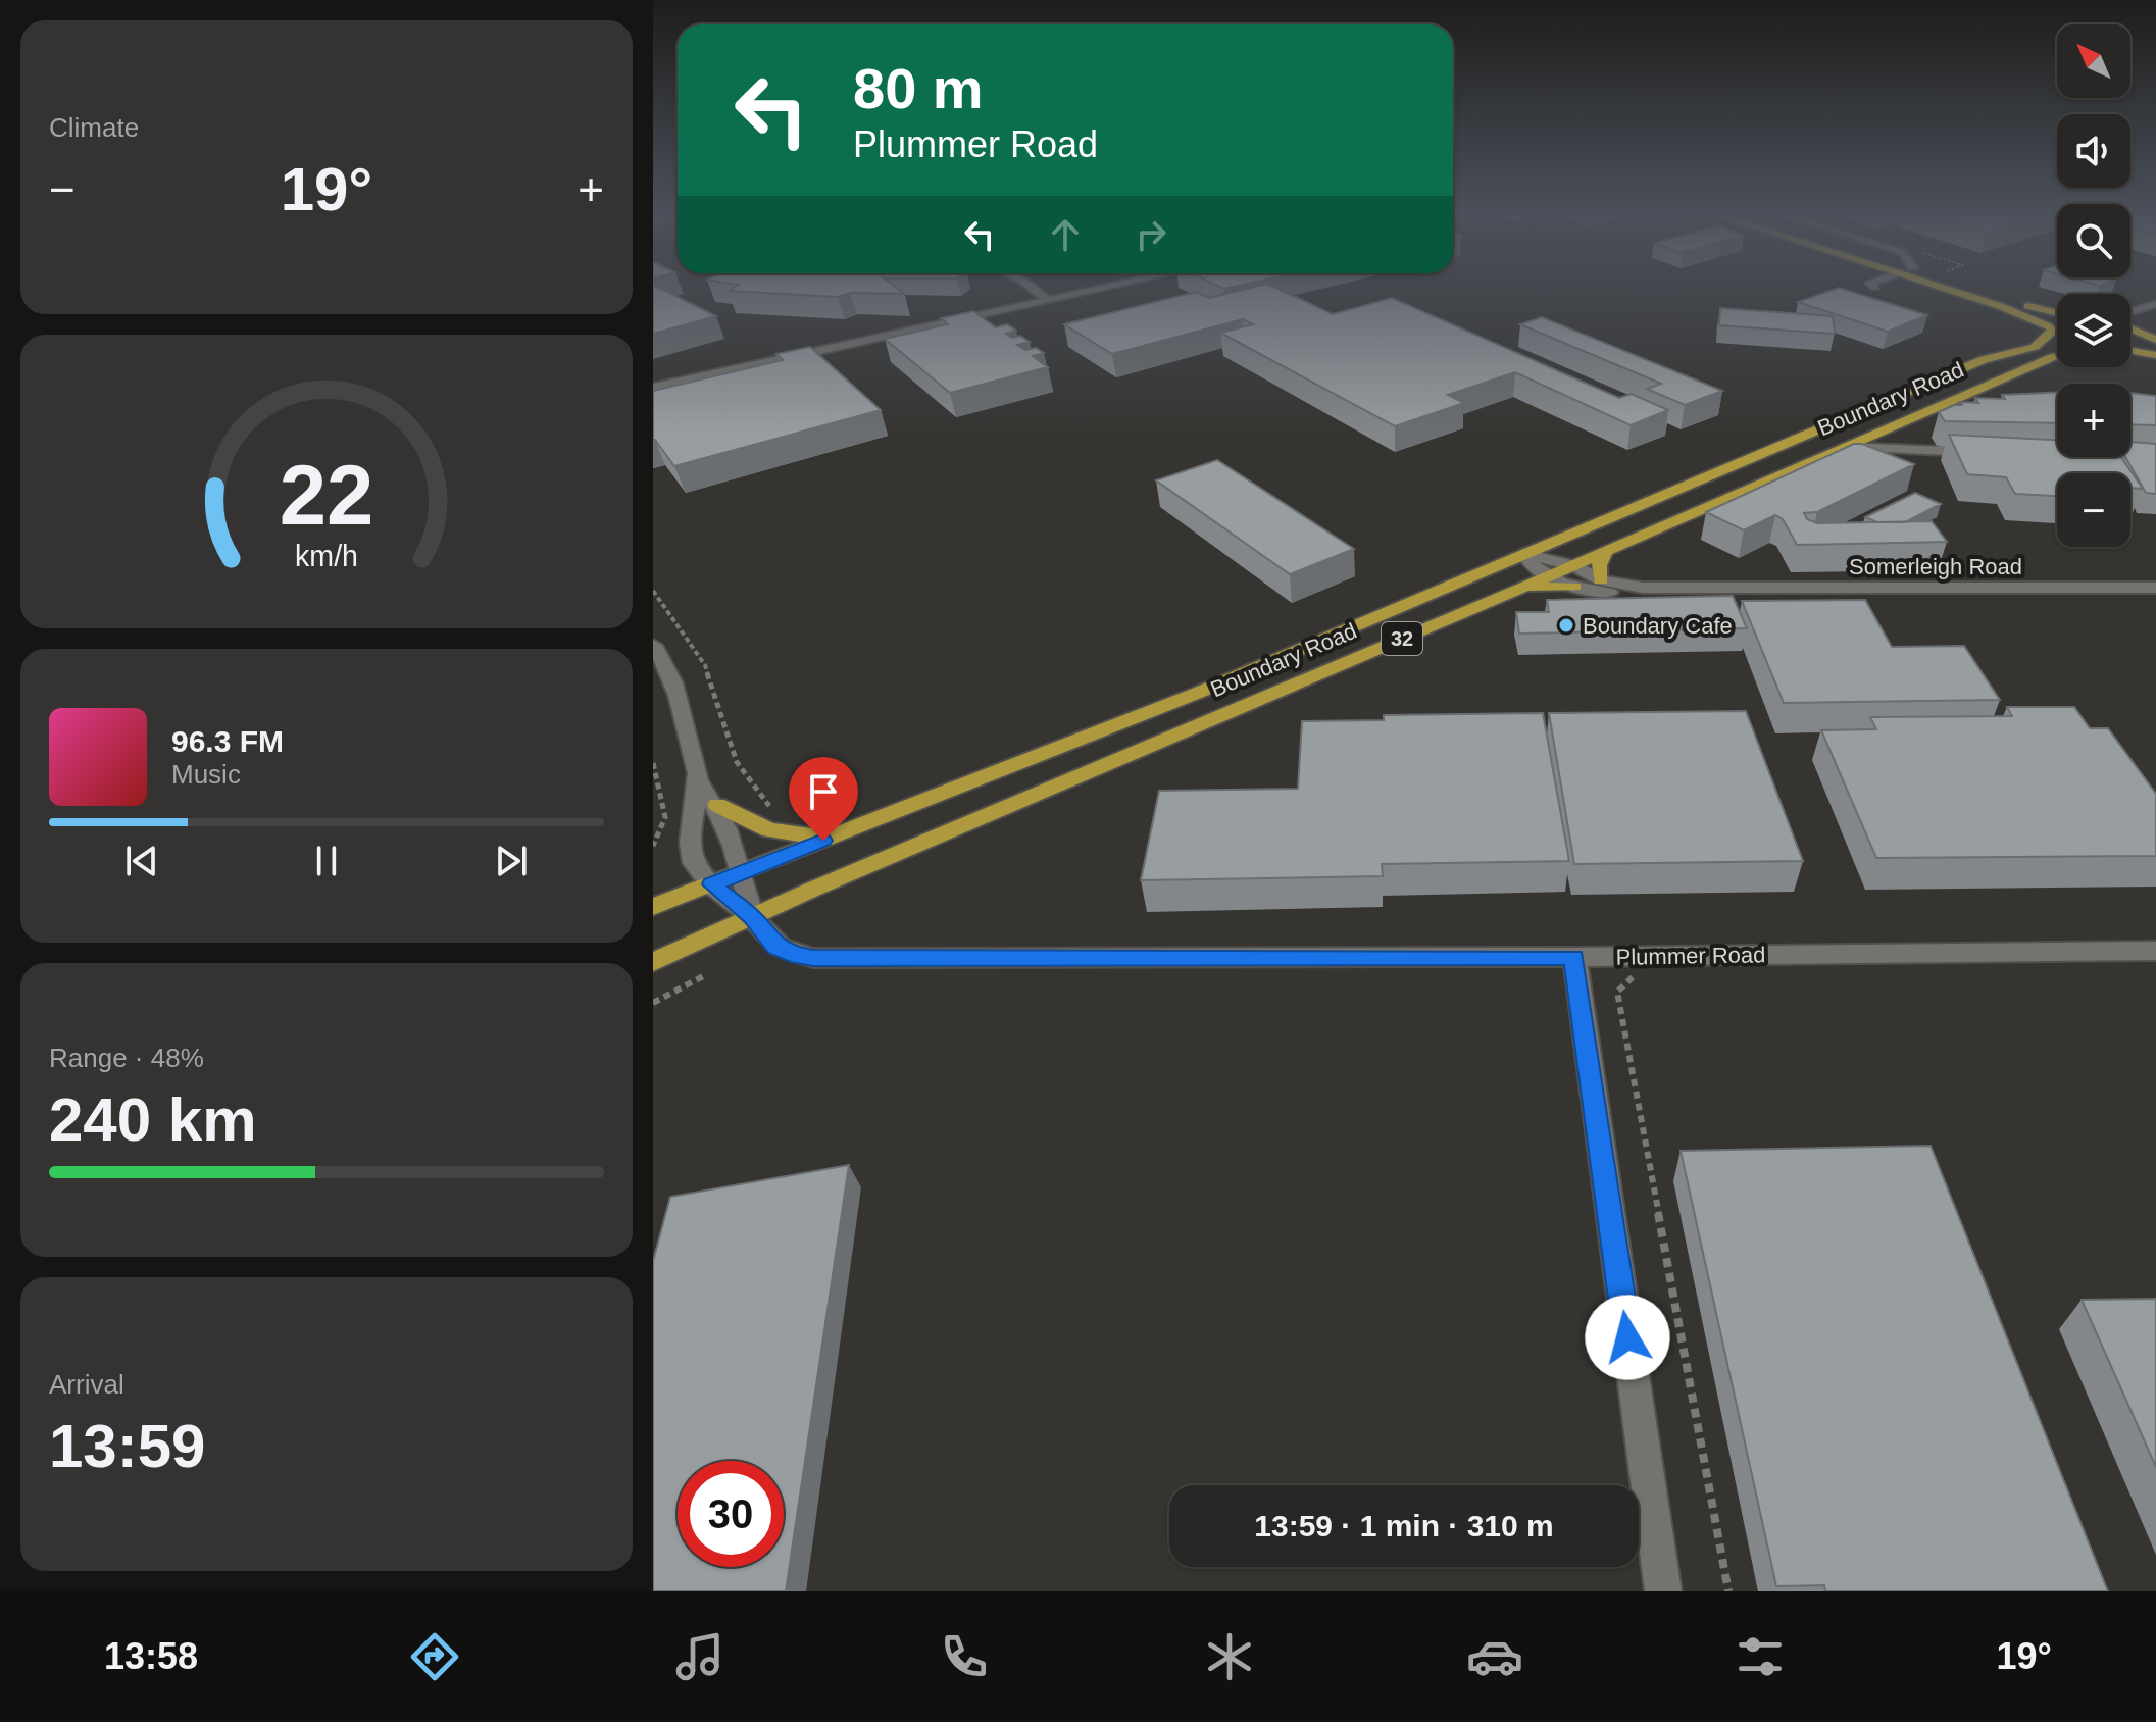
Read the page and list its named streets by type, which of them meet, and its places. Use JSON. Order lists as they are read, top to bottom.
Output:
{
  "streets": {
    "main road": ["Boundary Road", "32"],
    "street": ["Somerleigh Road", "Plummer Road"]
  },
  "crossings": [
    ["Boundary Road", "Somerleigh Road"],
    ["Boundary Road", "32"],
    ["Boundary Road", "Plummer Road"]
  ],
  "places": ["Boundary Cafe"],
  "north": "top left",
  "page": {
    "tile": [
      "Climate",
      ["Range · 48%", "240 km"],
      ["Arrival", "13:59"]
    ],
    "map_buttons": ["+", "−"],
    "turn": ["80 m", "Plummer Road"],
    "heat": ["−", "19°", "+"],
    "song": ["96.3 FM", "Music"],
    "limit": "30",
    "trip": "13:59 · 1 min · 310 m",
    "tabs": ["13:58", "19°"],
    "gauge": ["22", "km/h"]
  }
}
